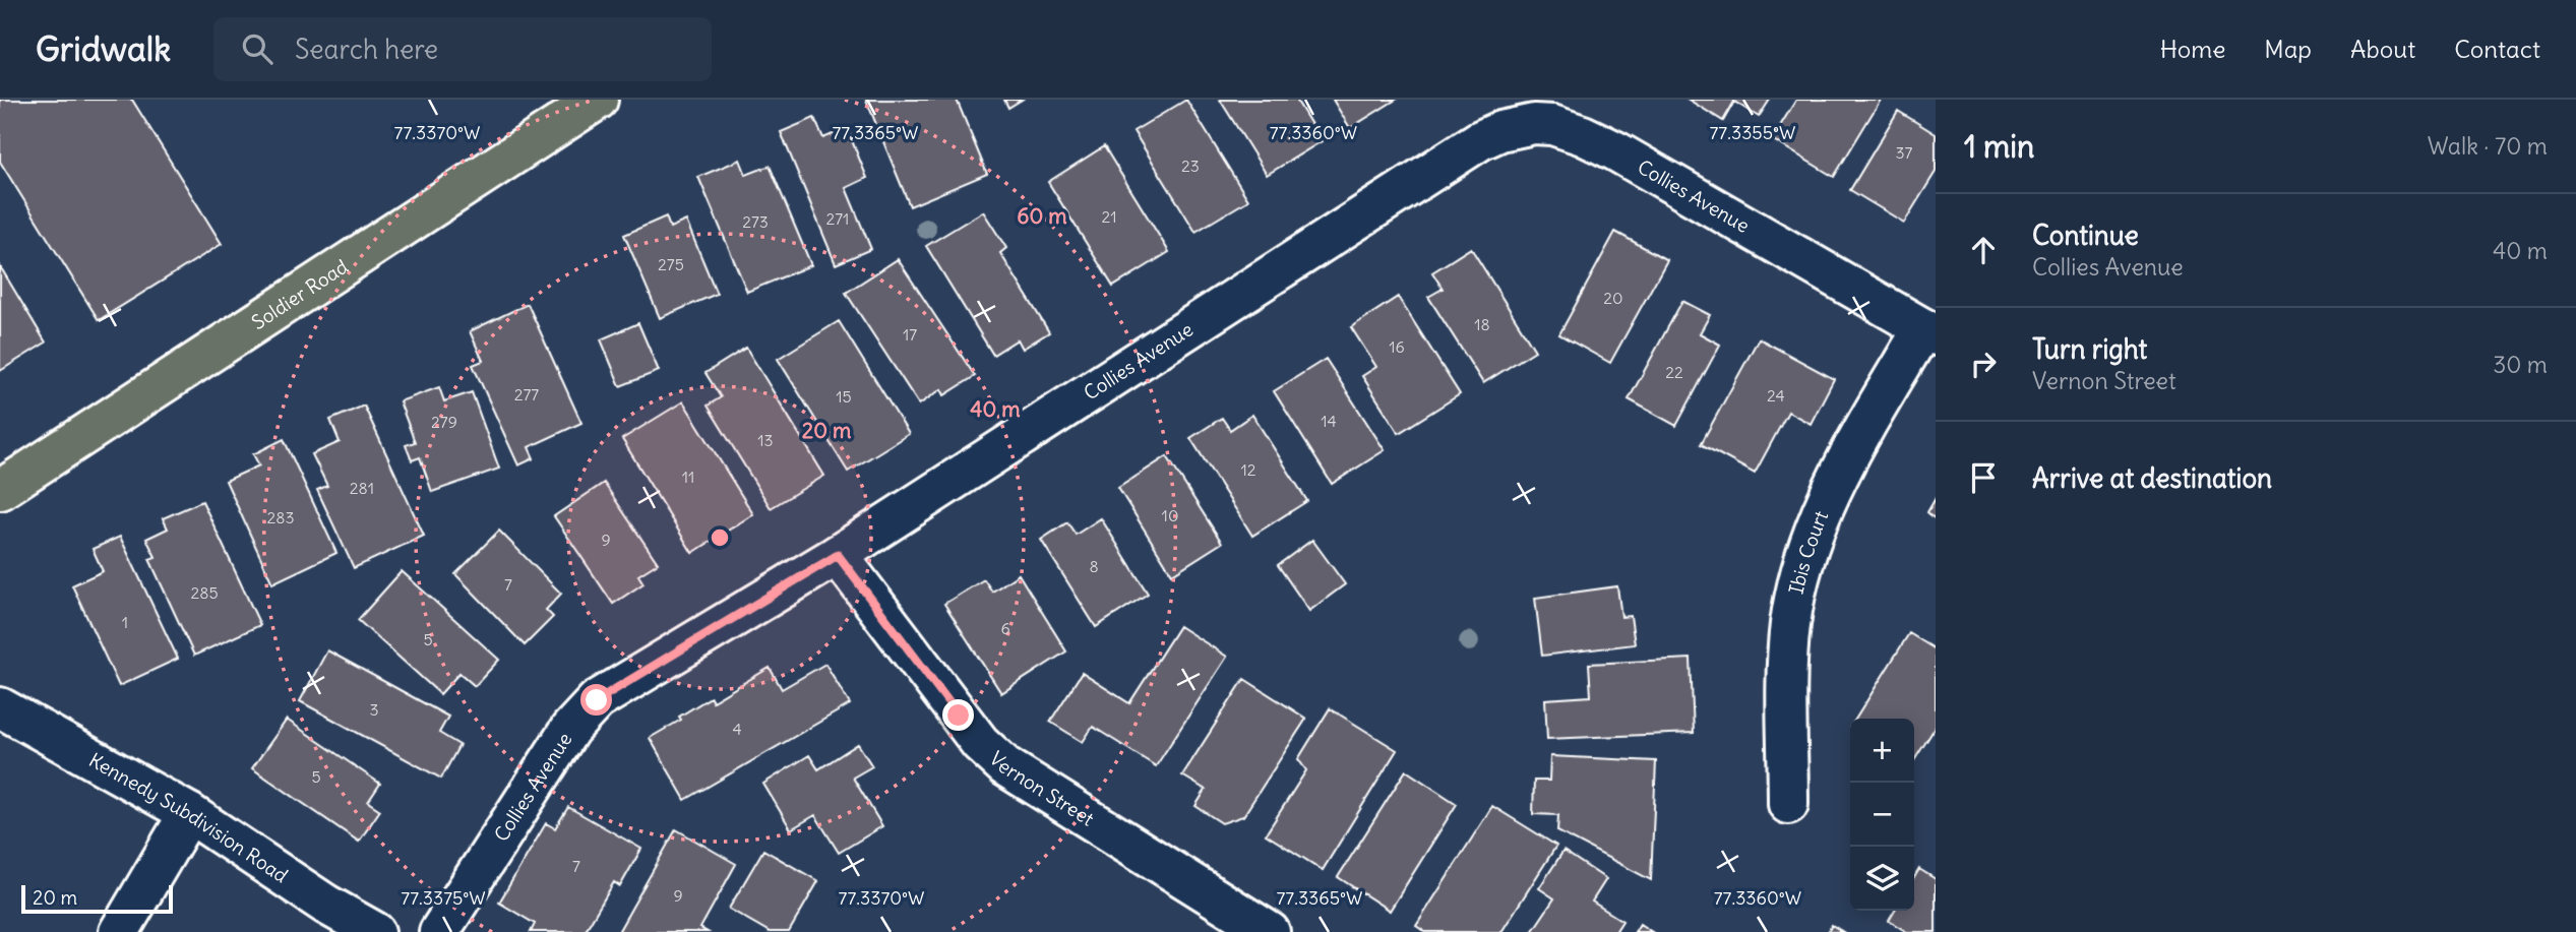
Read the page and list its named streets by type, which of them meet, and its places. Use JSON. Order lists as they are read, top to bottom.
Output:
{
  "streets": {
    "main road": ["Soldier Road"],
    "street": [
      "Collies Avenue",
      "Ibis Court",
      "Vernon Street",
      "Kennedy Subdivision Road"
    ]
  },
  "crossings": [
    ["Collies Avenue", "Ibis Court"],
    ["Collies Avenue", "Vernon Street"]
  ],
  "house_numbers": [
    "37",
    "23",
    "21",
    "271",
    "273",
    "275",
    "20",
    "18",
    "17",
    "16",
    "22",
    "277",
    "24",
    "15",
    "14",
    "279",
    "13",
    "12",
    "11",
    "281",
    "10",
    "283",
    "9",
    "8",
    "7",
    "285",
    "1",
    "6",
    "5",
    "3",
    "4",
    "5",
    "7",
    "9"
  ],
  "scale_bar": "20 m",
  "page": {
    "header": "Gridwalk",
    "search": "Search here",
    "nav": [
      "Home",
      "Map",
      "About",
      "Contact"
    ],
    "heading": ["1 min", "Walk · 70 m"],
    "list": [
      ["Continue", "Collies Avenue", "40 m"],
      ["Turn right", "Vernon Street", "30 m"],
      "Arrive at destination"
    ],
    "map_buttons": ["+", "−"],
    "scale": "20 m"
  },
  "coordinates": [
    "77.3370°W",
    "77.3365°W",
    "77.3360°W",
    "77.3355°W",
    "77.3375°W"
  ],
  "rings": ["60 m", "40 m", "20 m"]
}
